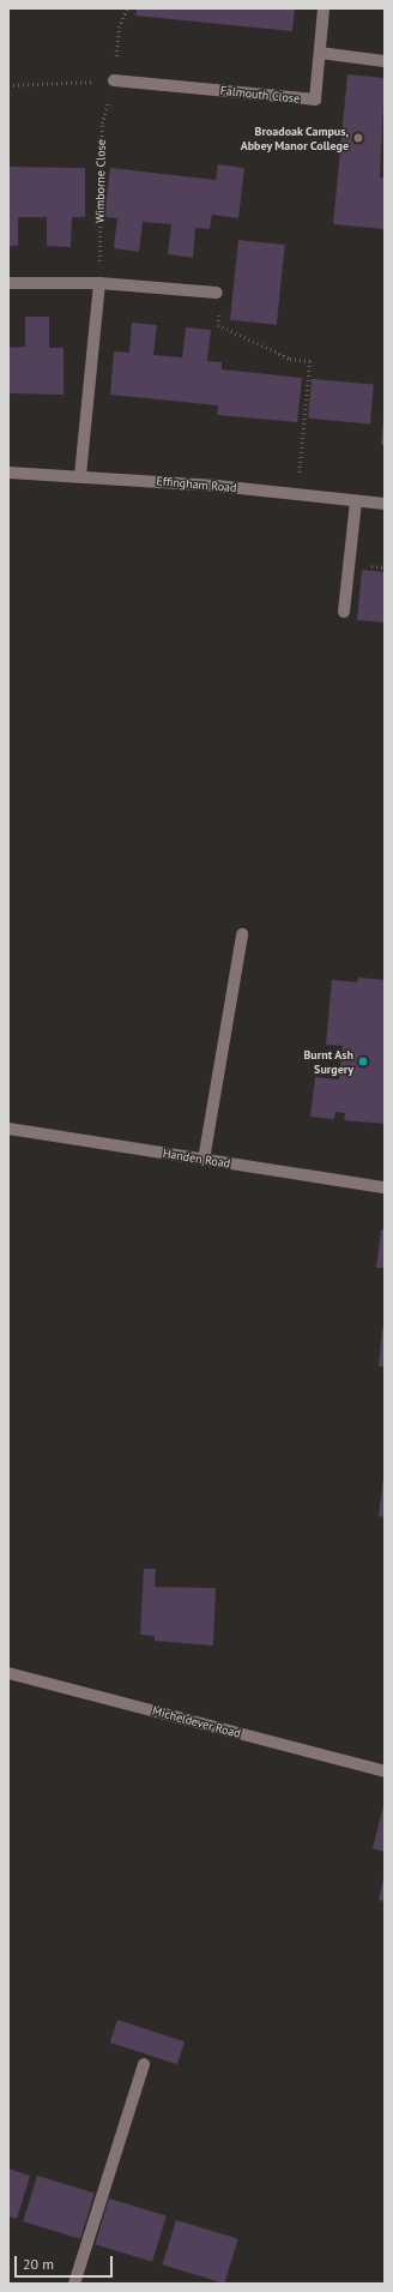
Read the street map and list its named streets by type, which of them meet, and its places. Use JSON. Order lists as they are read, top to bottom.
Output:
{
  "streets": {
    "street": [
      "Falmouth Close",
      "Effingham Road",
      "Handen Road",
      "Micheldever Road"
    ],
    "path": ["Wimborne Close"]
  },
  "crossings": [
    ["Falmouth Close", "Wimborne Close"]
  ],
  "places": ["Broadoak Campus, Abbey Manor College", "Burnt Ash Surgery"],
  "scale_bar": "20 m"
}
